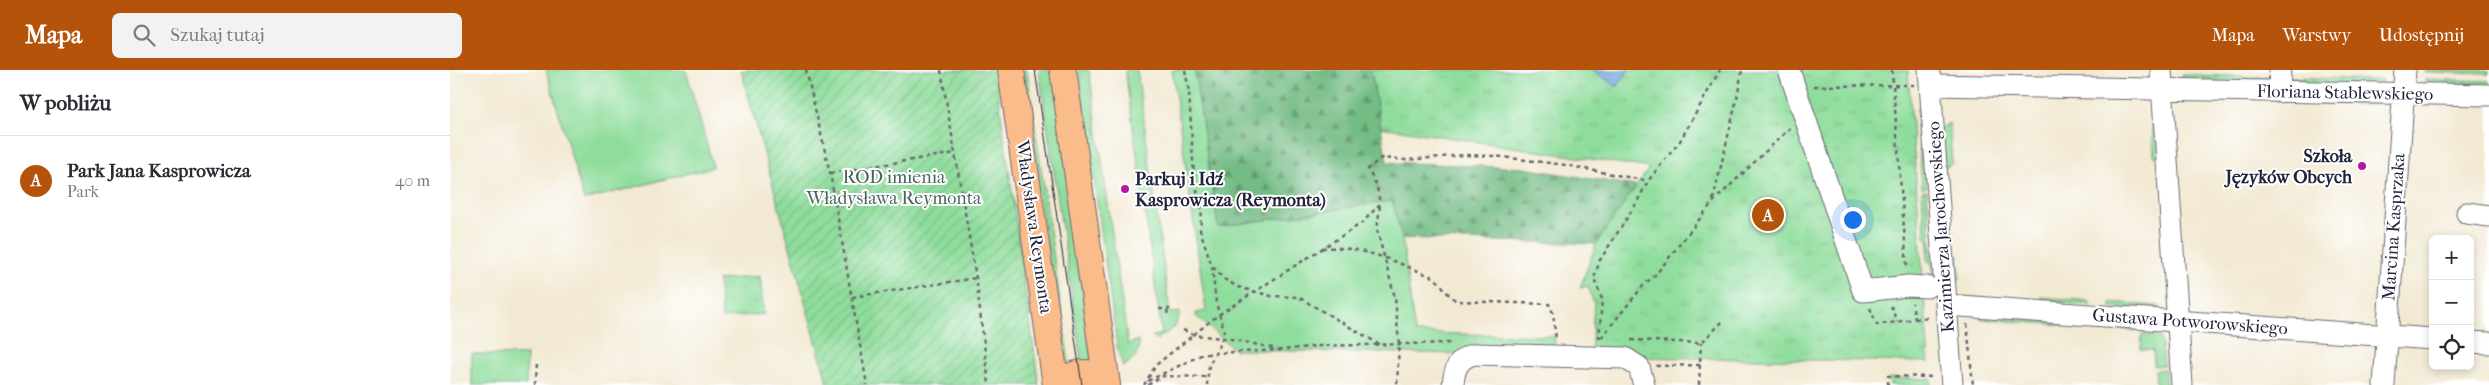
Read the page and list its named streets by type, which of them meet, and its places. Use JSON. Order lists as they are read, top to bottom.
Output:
{
  "streets": {
    "main road": ["Władysława Reymonta"],
    "street": [
      "Floriana Stablewskiego",
      "Kazimierza Jarochowskiego",
      "Marcina Kasprzaka",
      "Gustawa Potworowskiego"
    ]
  },
  "crossings": [
    ["Floriana Stablewskiego", "Kazimierza Jarochowskiego"],
    ["Floriana Stablewskiego", "Marcina Kasprzaka"],
    ["Kazimierza Jarochowskiego", "Gustawa Potworowskiego"],
    ["Marcina Kasprzaka", "Gustawa Potworowskiego"]
  ],
  "parks": ["ROD imienia Władysława Reymonta"],
  "places": ["Szkoła Języków Obcych", "Parkuj i Idź Kasprowicza (Reymonta)"],
  "page": {
    "header": "Mapa",
    "search": "Szukaj tutaj",
    "nav": ["Mapa", "Warstwy", "Udostępnij"],
    "heading": "W pobliżu",
    "list": [
      {
        "mark": "A",
        "name": "Park Jana Kasprowicza",
        "note": "Park",
        "value": "40 m"
      }
    ],
    "pins": "A",
    "map_buttons": ["+", "−"]
  }
}
